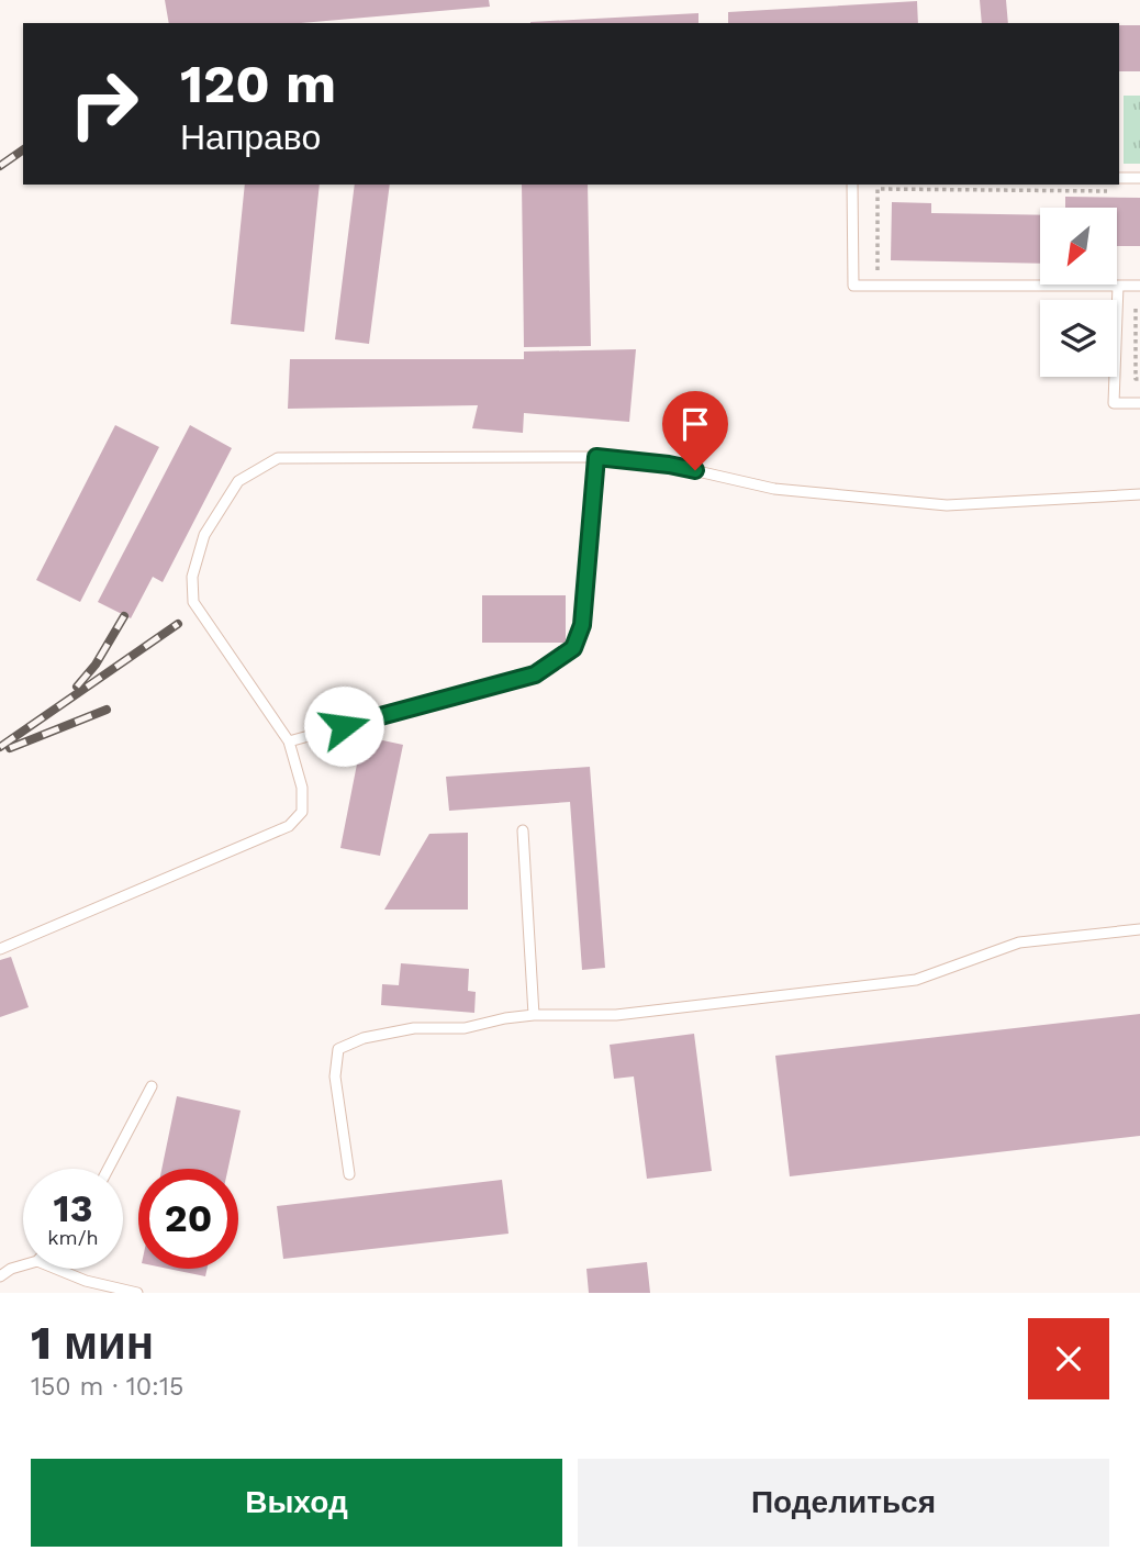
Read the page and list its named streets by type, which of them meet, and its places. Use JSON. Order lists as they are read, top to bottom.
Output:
{
  "north": "bottom left",
  "page": {
    "turn": ["120 m", "Направо"],
    "speed": "13 km/h",
    "limit": "20",
    "heading": ["1 мин", "150 m · 10:15"],
    "buttons": ["Выход", "Поделиться"]
  }
}
